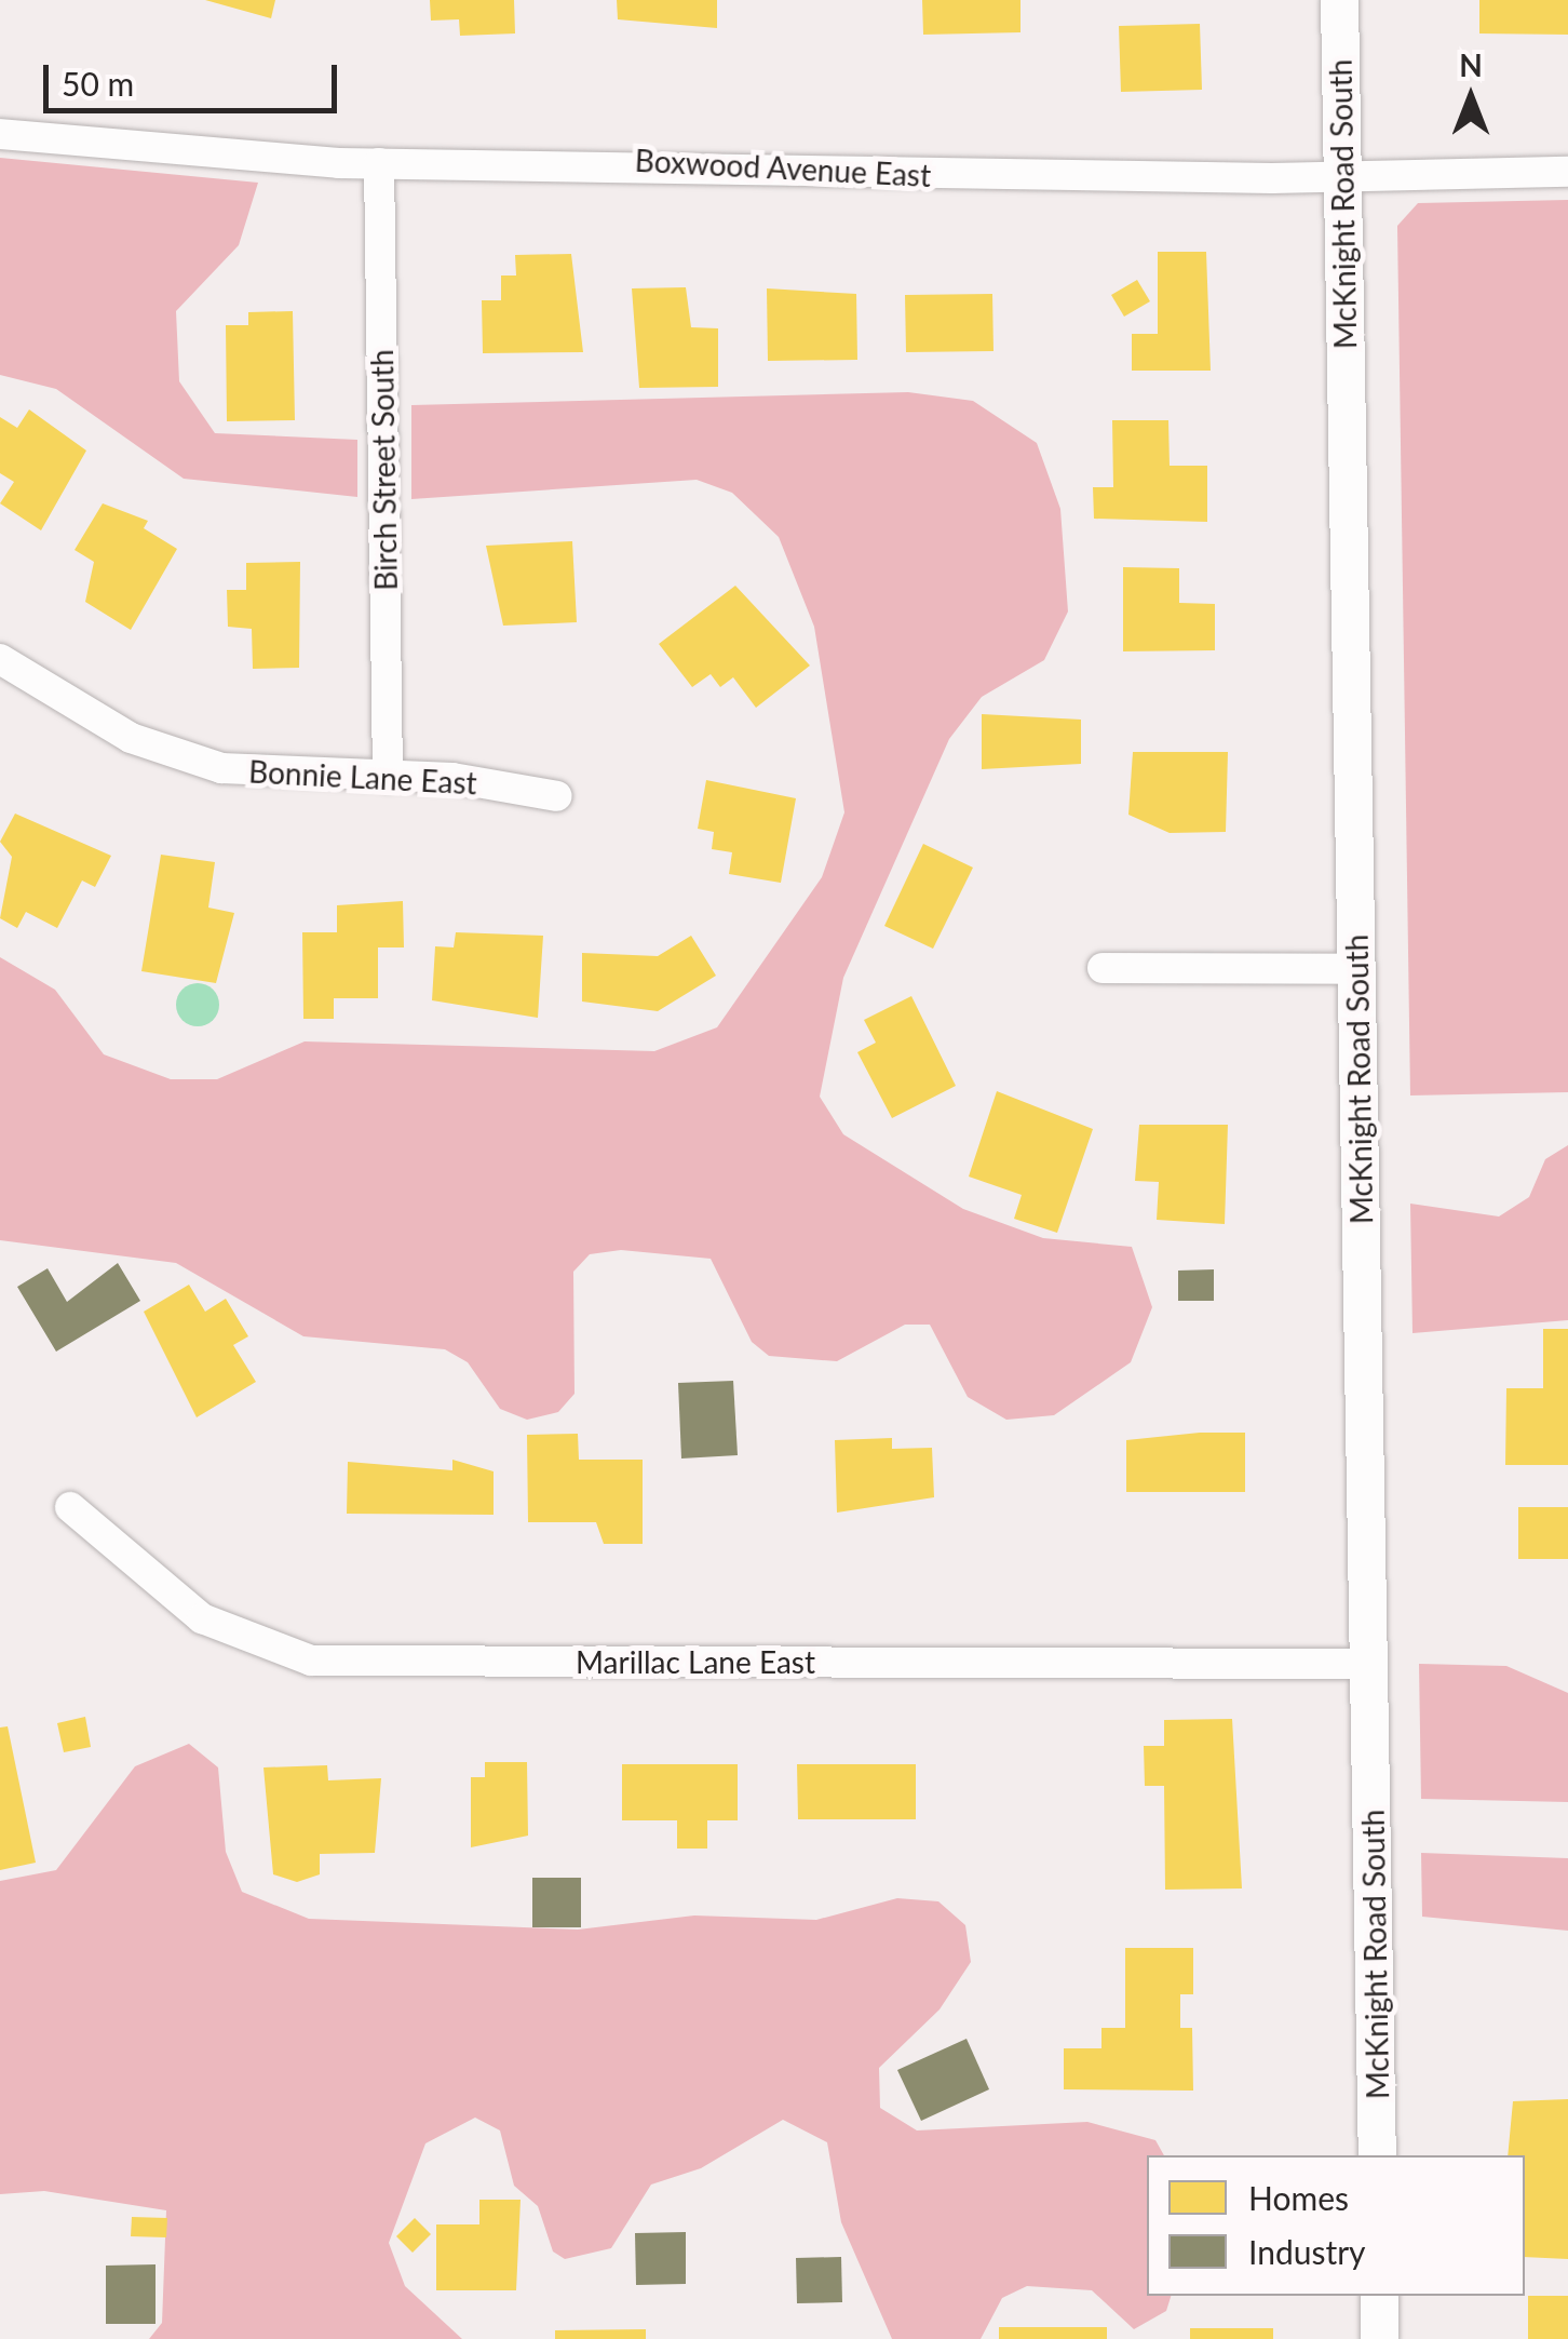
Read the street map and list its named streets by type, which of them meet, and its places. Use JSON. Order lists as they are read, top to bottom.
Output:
{
  "streets": {
    "street": [
      "Boxwood Avenue East",
      "McKnight Road South",
      "Birch Street South",
      "Bonnie Lane East",
      "Marillac Lane East"
    ]
  },
  "crossings": [
    ["Boxwood Avenue East", "McKnight Road South"],
    ["Boxwood Avenue East", "Birch Street South"],
    ["McKnight Road South", "Marillac Lane East"],
    ["Birch Street South", "Bonnie Lane East"]
  ],
  "legend": ["Homes", "Industry"],
  "scale_bar": "50 m",
  "north": "top"
}
